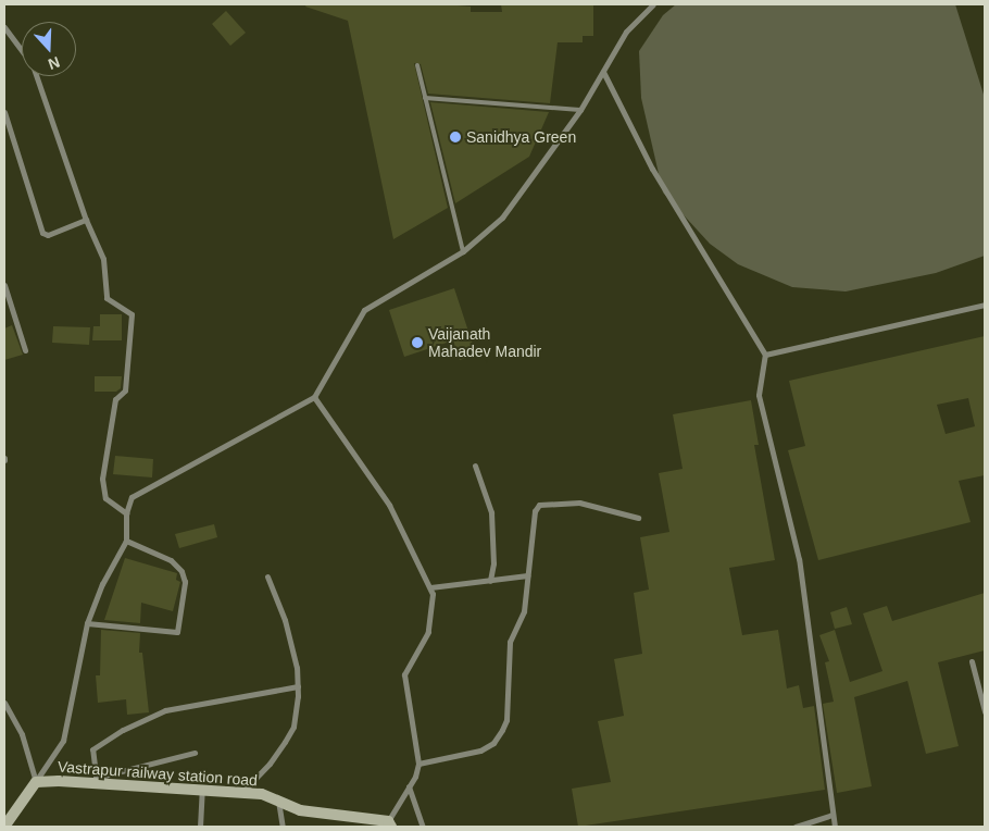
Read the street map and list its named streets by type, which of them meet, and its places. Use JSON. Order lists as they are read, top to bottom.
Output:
{
  "streets": {
    "street": ["Vastrapur railway station road"]
  },
  "places": ["Sanidhya Green", "Vaijanath Mahadev Mandir"],
  "north": "bottom"
}
